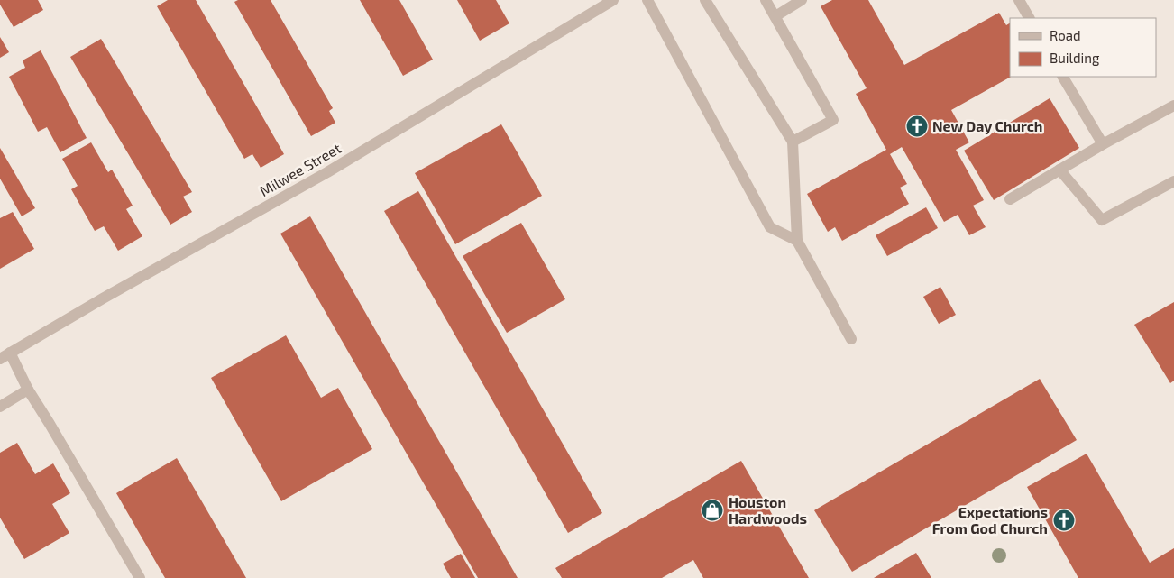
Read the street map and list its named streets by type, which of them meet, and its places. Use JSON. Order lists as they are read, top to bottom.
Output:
{
  "streets": {
    "street": ["Milwee Street"]
  },
  "places": {
    "church": ["New Day Church", "Expectations From God Church"],
    "shop": ["Houston Hardwoods"]
  },
  "legend": ["Road", "Building"]
}
